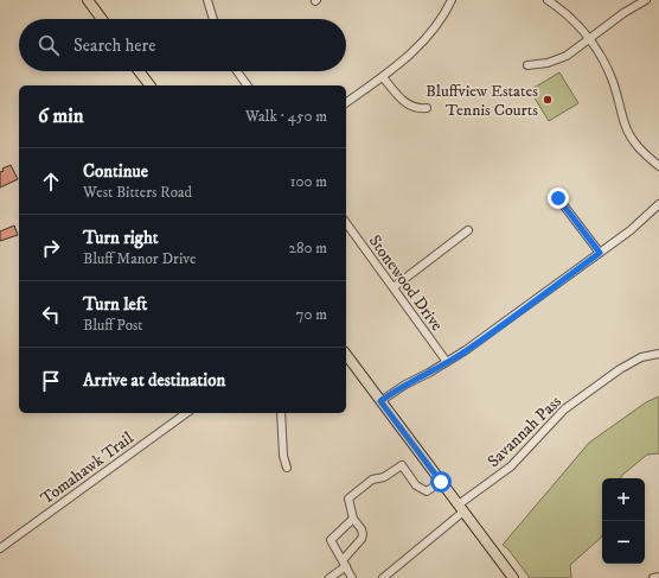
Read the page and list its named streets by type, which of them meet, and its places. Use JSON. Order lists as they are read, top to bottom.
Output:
{
  "streets": {
    "street": ["Stonewood Drive", "Savannah Pass", "Tomahawk Trail"]
  },
  "places": ["Bluffview Estates Tennis Courts"],
  "page": {
    "search": "Search here",
    "heading": ["6 min", "Walk · 450 m"],
    "list": [
      ["Continue", "West Bitters Road", "100 m"],
      ["Turn right", "Bluff Manor Drive", "280 m"],
      ["Turn left", "Bluff Post", "70 m"],
      "Arrive at destination"
    ],
    "map_buttons": ["+", "−"]
  }
}
